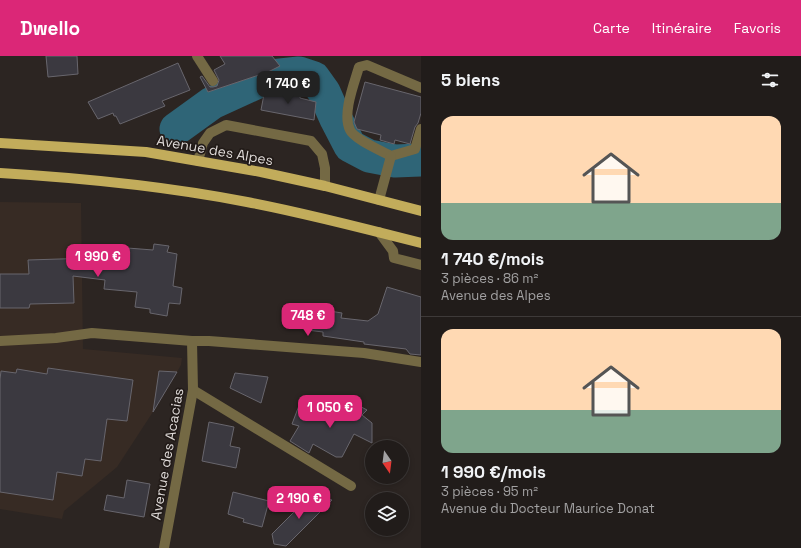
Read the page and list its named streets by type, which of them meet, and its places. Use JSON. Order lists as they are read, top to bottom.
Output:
{
  "streets": {
    "main road": ["Avenue des Alpes"],
    "street": ["Avenue des Acacias"]
  },
  "north": "bottom",
  "page": {
    "header": "Dwello",
    "nav": ["Carte", "Itinéraire", "Favoris"],
    "heading": "5 biens",
    "price": [
      "1 740 €",
      "1 990 €",
      "748 €",
      "1 050 €",
      "2 190 €"
    ],
    "list": [
      {
        "name": "1 740 €/mois",
        "note": "3 pièces · 86 m² · Avenue des Alpes"
      },
      {
        "name": "1 990 €/mois",
        "note": "3 pièces · 95 m² · Avenue du Docteur Maurice Donat"
      }
    ]
  }
}
